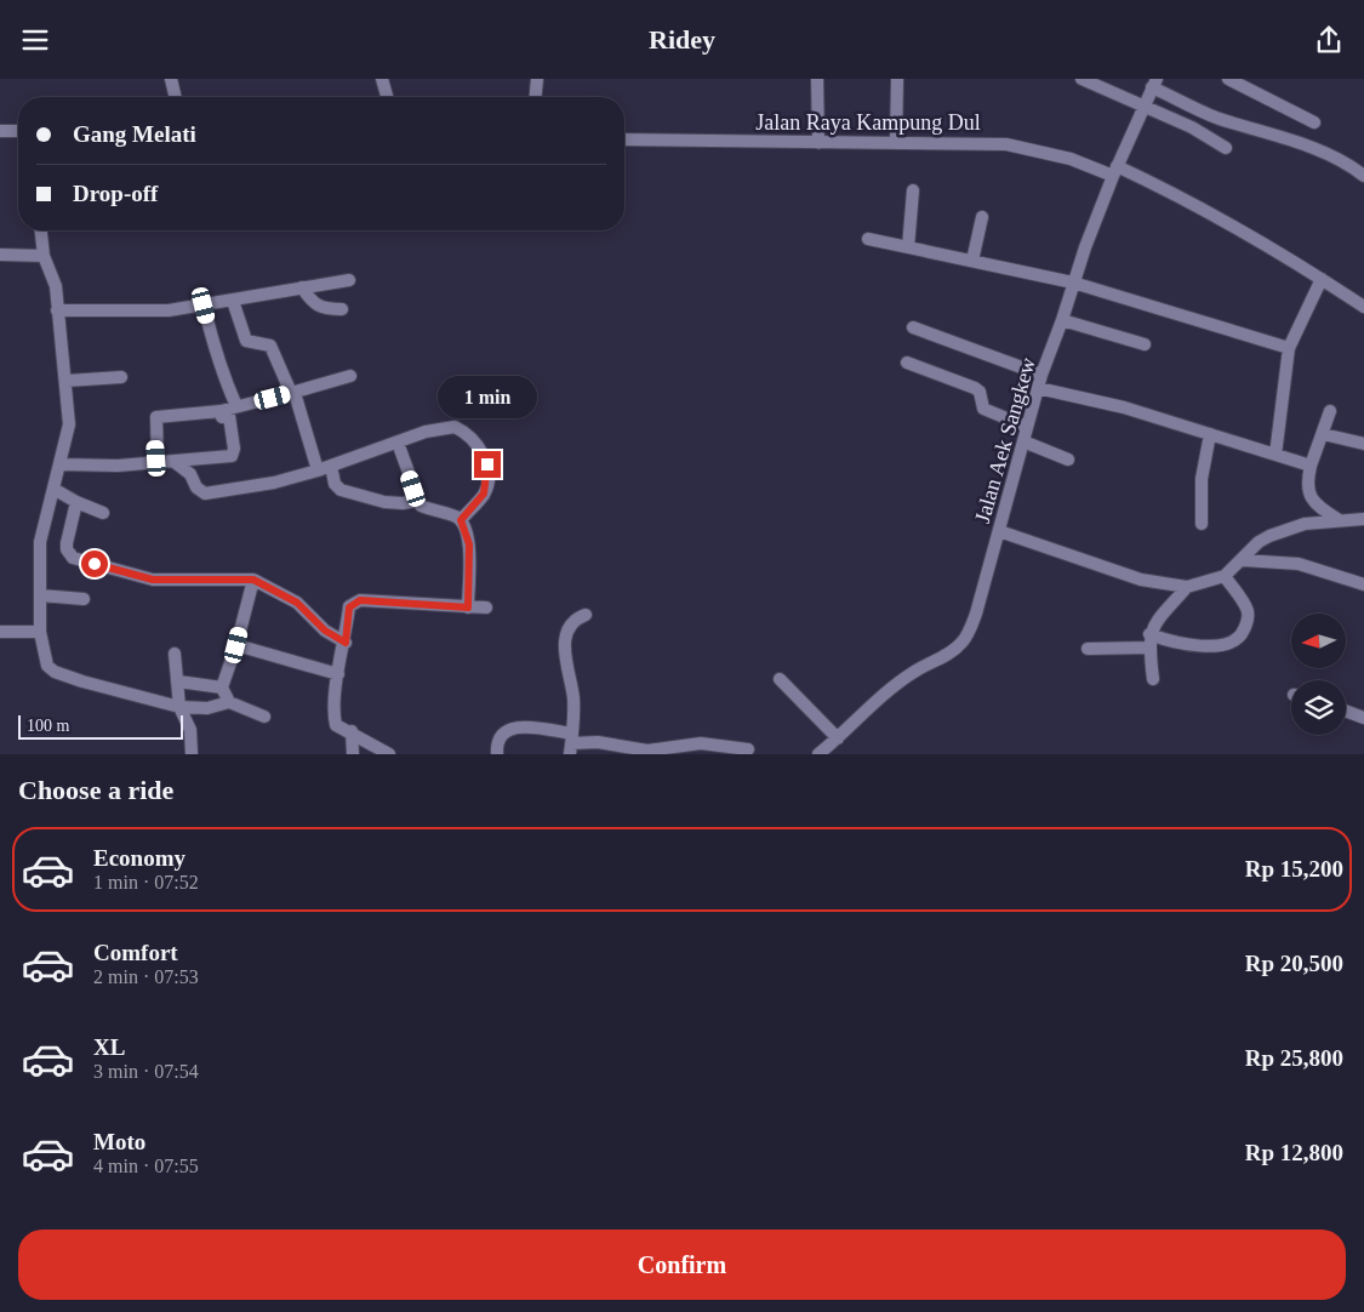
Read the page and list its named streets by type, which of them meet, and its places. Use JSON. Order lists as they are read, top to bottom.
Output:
{
  "streets": {
    "street": ["Jalan Raya Kampung Dul", "Jalan Aek Sangkew"]
  },
  "crossings": [
    ["Jalan Raya Kampung Dul", "Jalan Aek Sangkew"]
  ],
  "scale_bar": "100 m",
  "north": "left",
  "page": {
    "header": "Ridey",
    "banner": ["Gang Melati", "Drop-off"],
    "bubble": "1 min",
    "scale": "100 m",
    "heading": "Choose a ride",
    "list": [
      {
        "name": "Economy",
        "note": "1 min · 07:52",
        "value": "Rp 15,200"
      },
      {
        "name": "Comfort",
        "note": "2 min · 07:53",
        "value": "Rp 20,500"
      },
      {
        "name": "XL",
        "note": "3 min · 07:54",
        "value": "Rp 25,800"
      },
      {
        "name": "Moto",
        "note": "4 min · 07:55",
        "value": "Rp 12,800"
      }
    ],
    "buttons": "Confirm"
  }
}
